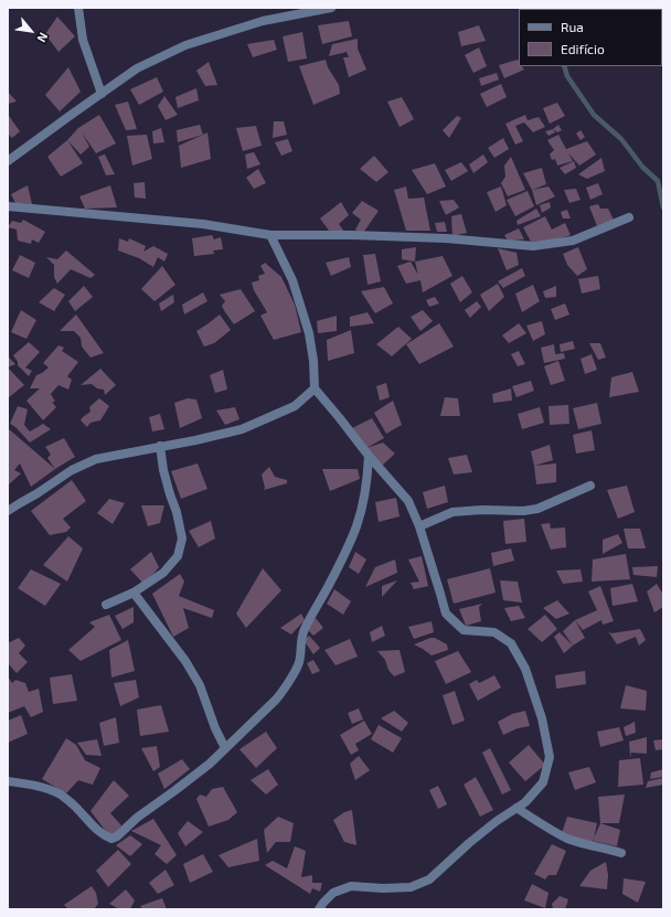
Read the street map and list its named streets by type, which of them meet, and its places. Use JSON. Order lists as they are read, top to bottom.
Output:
{
  "legend": ["Rua", "Edifício"],
  "north": "bottom right"
}
